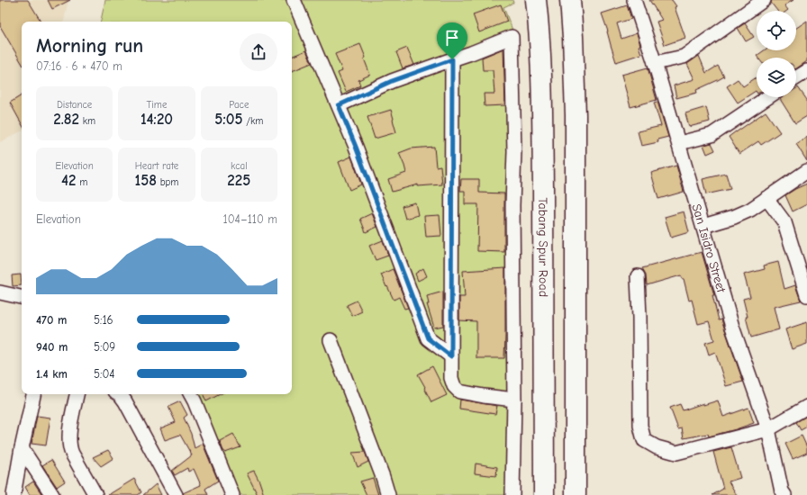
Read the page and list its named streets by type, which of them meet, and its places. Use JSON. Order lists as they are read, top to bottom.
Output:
{
  "streets": {
    "highway": ["Tabang Spur Road"],
    "street": ["San Isidro Street"]
  },
  "page": {
    "heading": ["Morning run", "07:16 · 6 × 470 m"],
    "stats": [
      ["Distance", "2.82 km"],
      ["Time", "14:20"],
      ["Pace", "5:05 /km"],
      ["Elevation", "42 m"],
      ["Heart rate", "158 bpm"],
      ["kcal", "225"]
    ],
    "chart": ["Elevation", "104–110 m"],
    "list": [
      {
        "name": "470 m",
        "note": "5:16"
      },
      {
        "name": "940 m",
        "note": "5:09"
      },
      {
        "name": "1.4 km",
        "note": "5:04"
      }
    ]
  }
}
